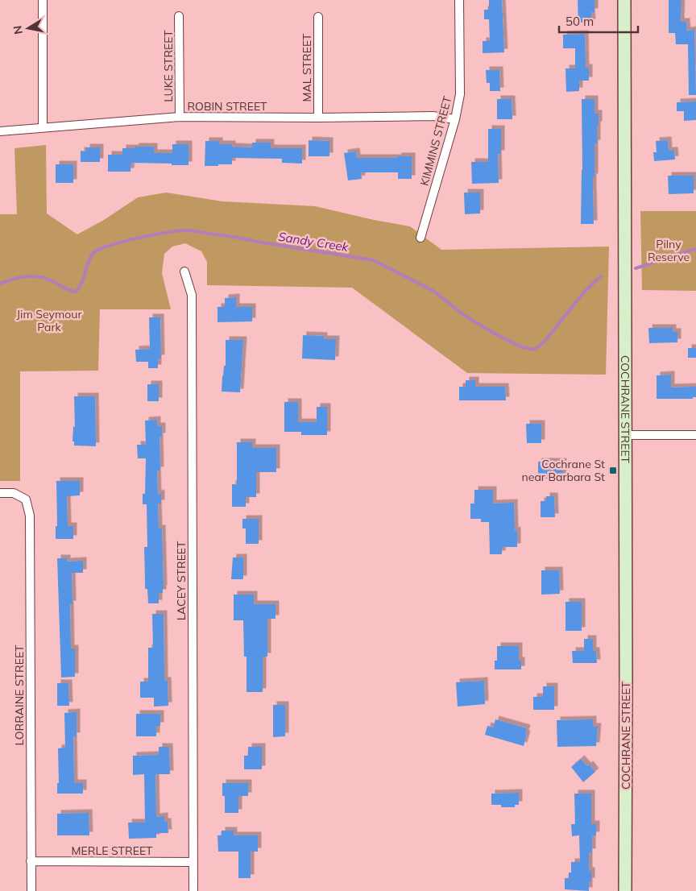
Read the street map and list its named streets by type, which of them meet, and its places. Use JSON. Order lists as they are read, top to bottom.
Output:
{
  "streets": {
    "street": [
      "LUKE STREET",
      "MAL STREET",
      "ROBIN STREET",
      "KIMMINS STREET",
      "COCHRANE STREET",
      "LACEY STREET",
      "LORRAINE STREET",
      "MERLE STREET"
    ]
  },
  "crossings": [
    ["LUKE STREET", "ROBIN STREET"],
    ["MAL STREET", "ROBIN STREET"],
    ["ROBIN STREET", "KIMMINS STREET"],
    ["LACEY STREET", "MERLE STREET"],
    ["LORRAINE STREET", "MERLE STREET"]
  ],
  "water": ["Sandy Creek"],
  "parks": ["Pilny Reserve", "Jim Seymour Park"],
  "places": {
    "transit": ["Cochrane St near Barbara St"]
  },
  "scale_bar": "50 m",
  "north": "left"
}
